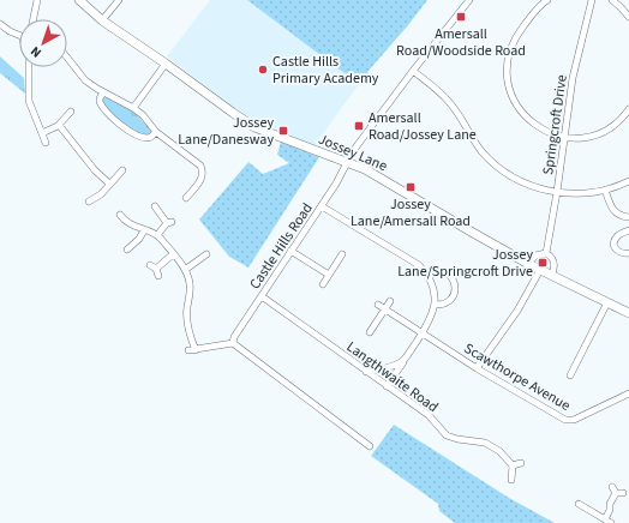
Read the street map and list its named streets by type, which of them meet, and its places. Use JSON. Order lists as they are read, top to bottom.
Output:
{
  "streets": {
    "street": [
      "Springcroft Drive",
      "Jossey Lane",
      "Castle Hills Road",
      "Langthwaite Road",
      "Scawthorpe Avenue"
    ]
  },
  "crossings": [
    ["Springcroft Drive", "Jossey Lane"],
    ["Jossey Lane", "Castle Hills Road"],
    ["Castle Hills Road", "Langthwaite Road"]
  ],
  "places": {
    "transit": [
      "Amersall Road/Woodside Road",
      "Amersall Road/Jossey Lane",
      "Jossey Lane/Danesway",
      "Jossey Lane/Amersall Road",
      "Jossey Lane/Springcroft Drive"
    ],
    "other": ["Castle Hills Primary Academy"]
  },
  "north": "bottom left"
}
